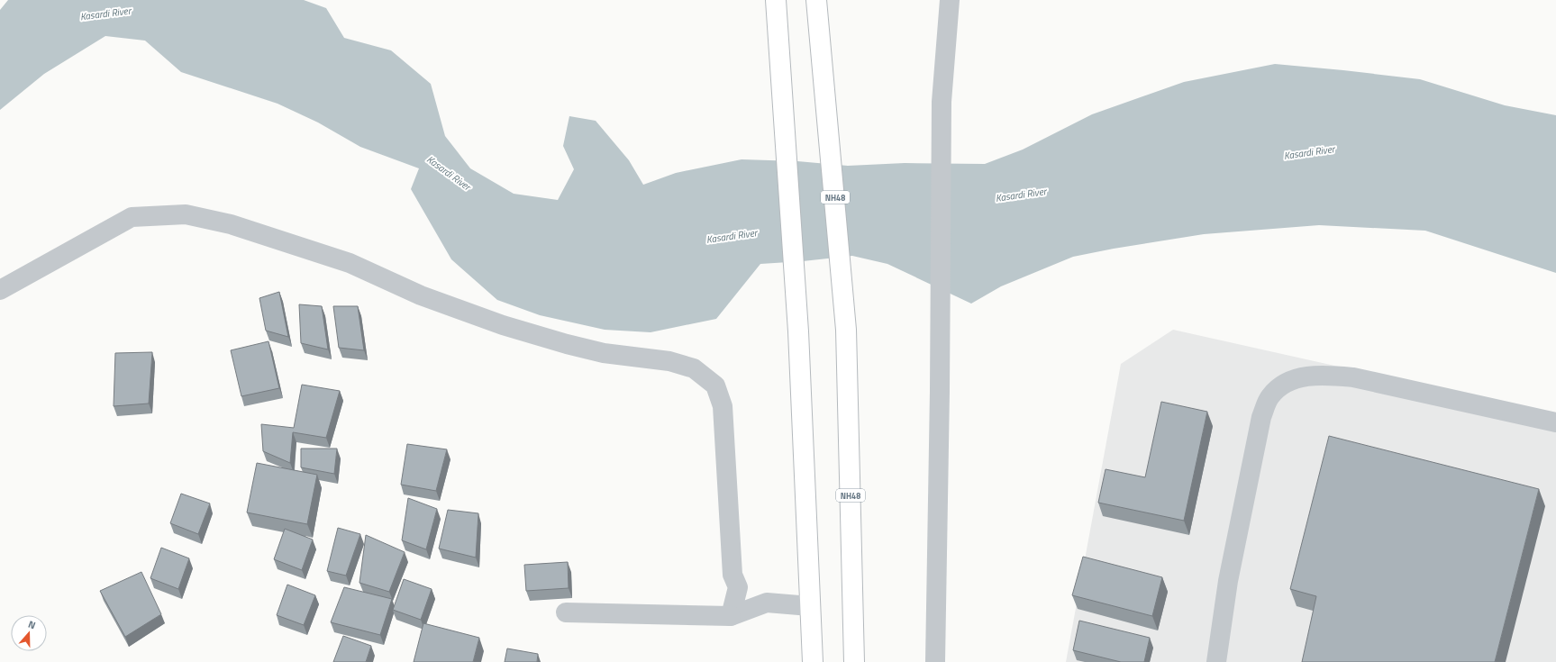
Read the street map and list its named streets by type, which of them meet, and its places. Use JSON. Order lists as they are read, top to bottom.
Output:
{
  "streets": {
    "highway": ["NH48"]
  },
  "water": ["Kasardi River"],
  "north": "top"
}
